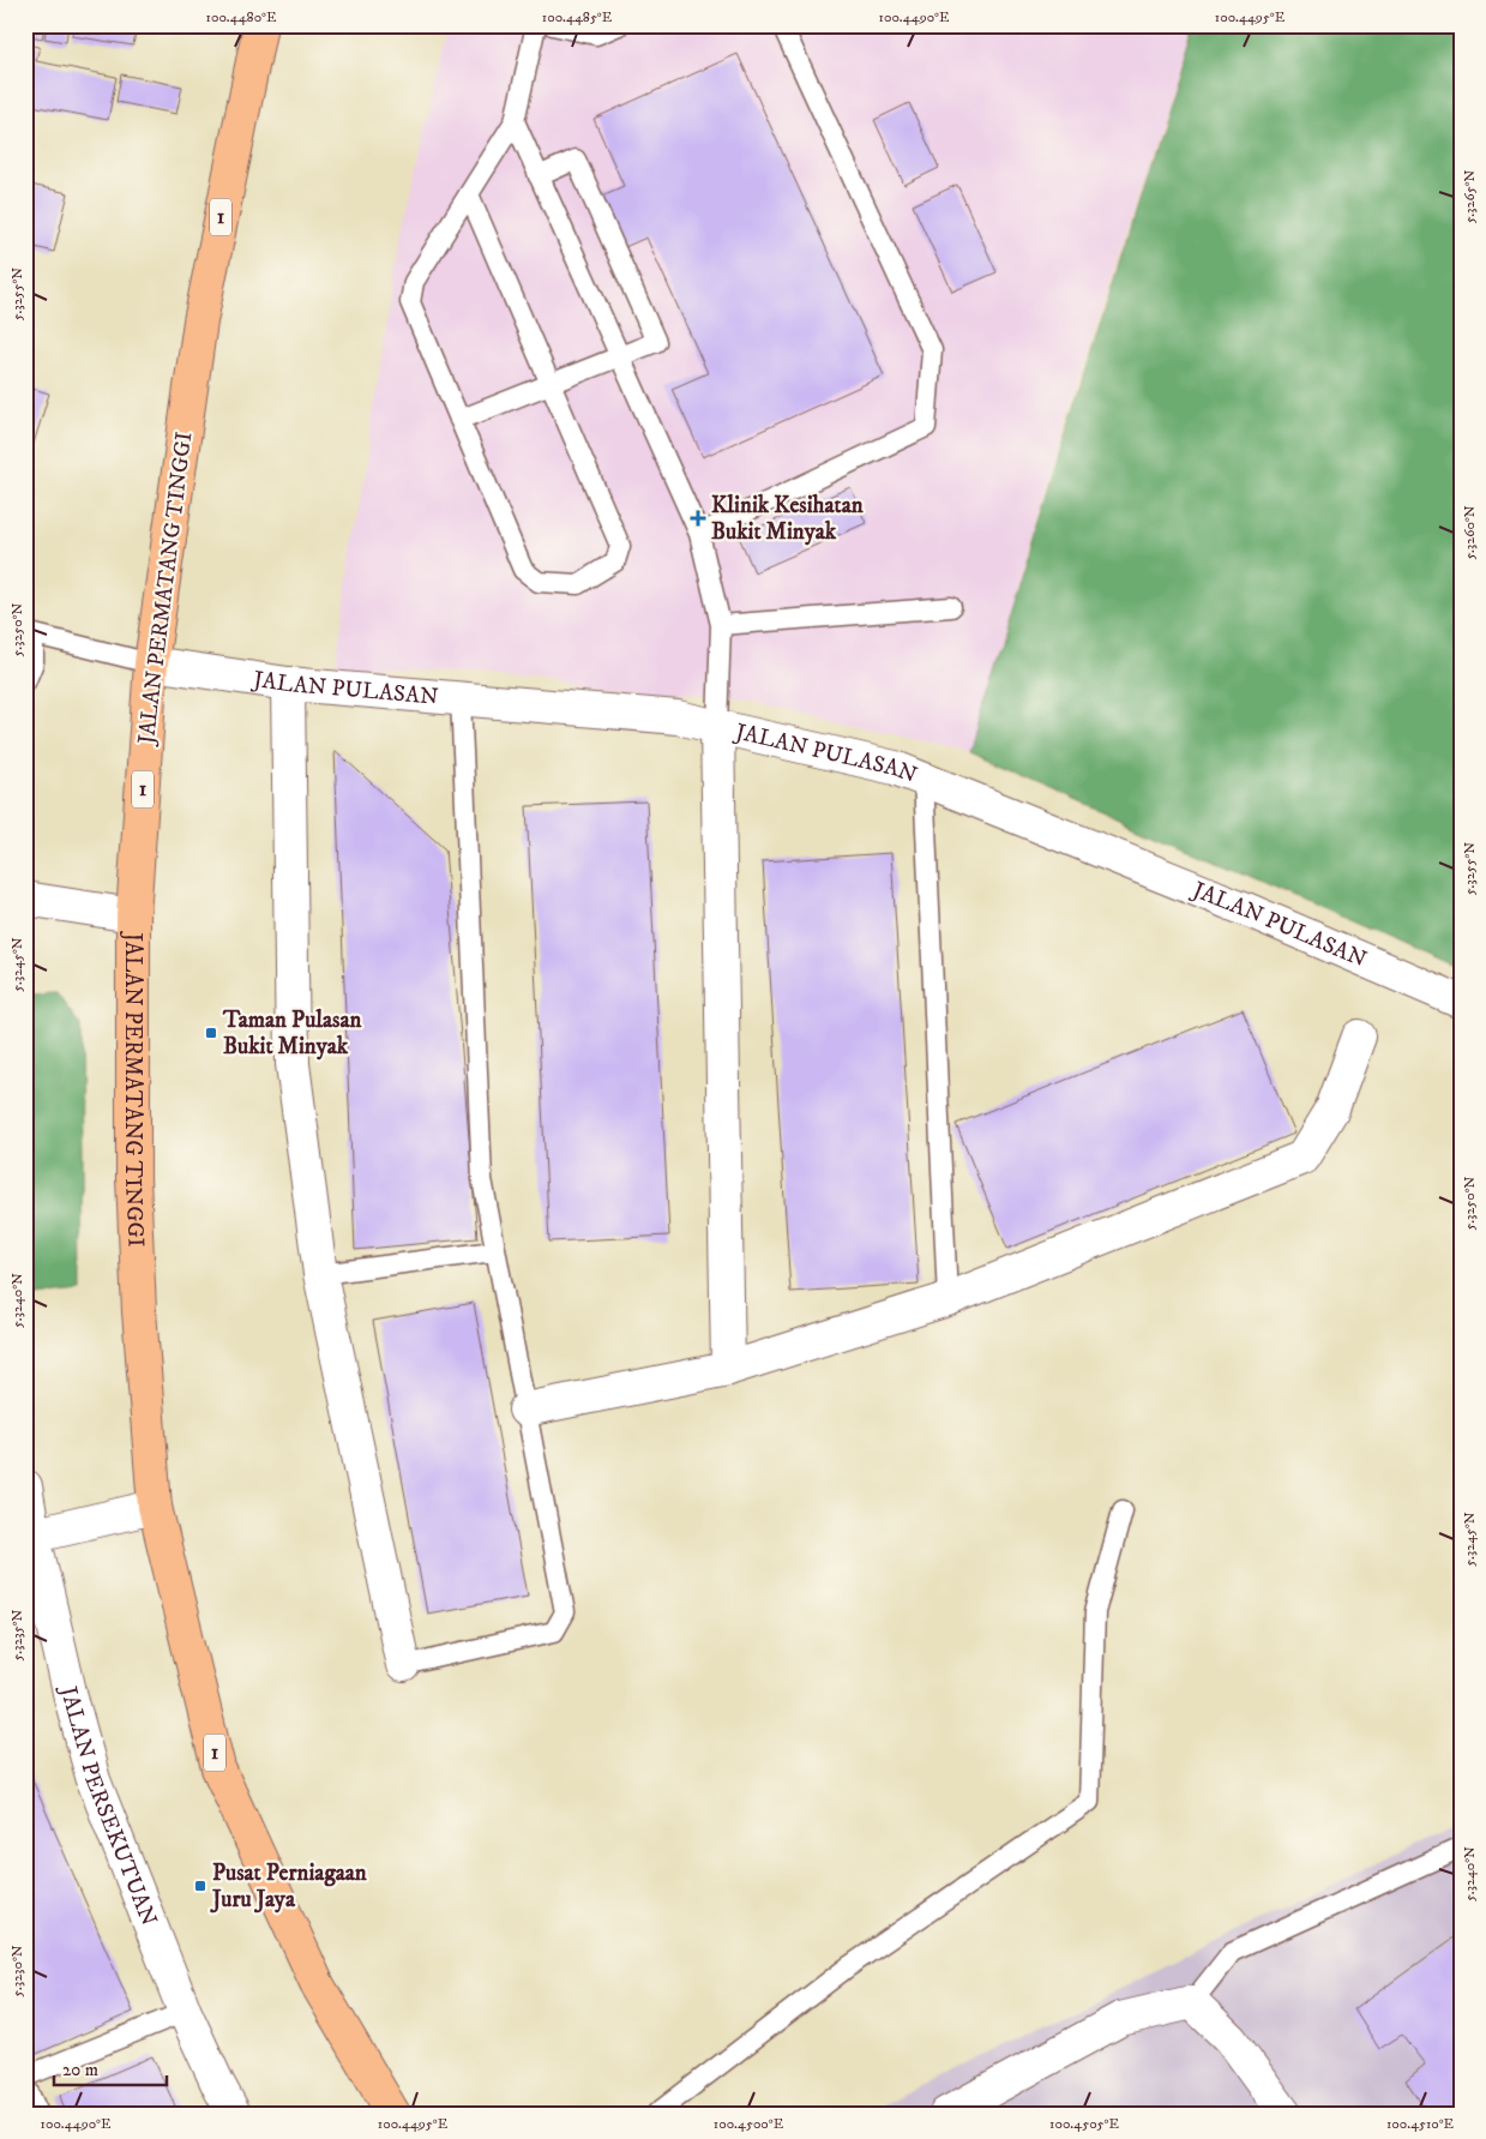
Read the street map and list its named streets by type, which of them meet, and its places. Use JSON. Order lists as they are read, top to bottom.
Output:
{
  "streets": {
    "highway": ["1", "JALAN PERMATANG TINGGI"],
    "street": ["JALAN PULASAN", "JALAN PERSEKUTUAN"]
  },
  "crossings": [
    ["JALAN PERMATANG TINGGI", "JALAN PULASAN"]
  ],
  "places": {
    "health": ["Klinik Kesihatan Bukit Minyak"],
    "transit": ["Taman Pulasan Bukit Minyak", "Pusat Perniagaan Juru Jaya"]
  },
  "scale_bar": "20 m",
  "coordinates": [
    "100.4480°E",
    "100.4485°E",
    "100.4490°E",
    "100.4495°E",
    "5.3265°N",
    "5.3255°N",
    "5.3260°N",
    "5.3250°N",
    "5.3245°N",
    "5.3240°N",
    "5.3235°N",
    "5.3230°N",
    "100.4500°E",
    "100.4505°E",
    "100.4510°E"
  ]
}
